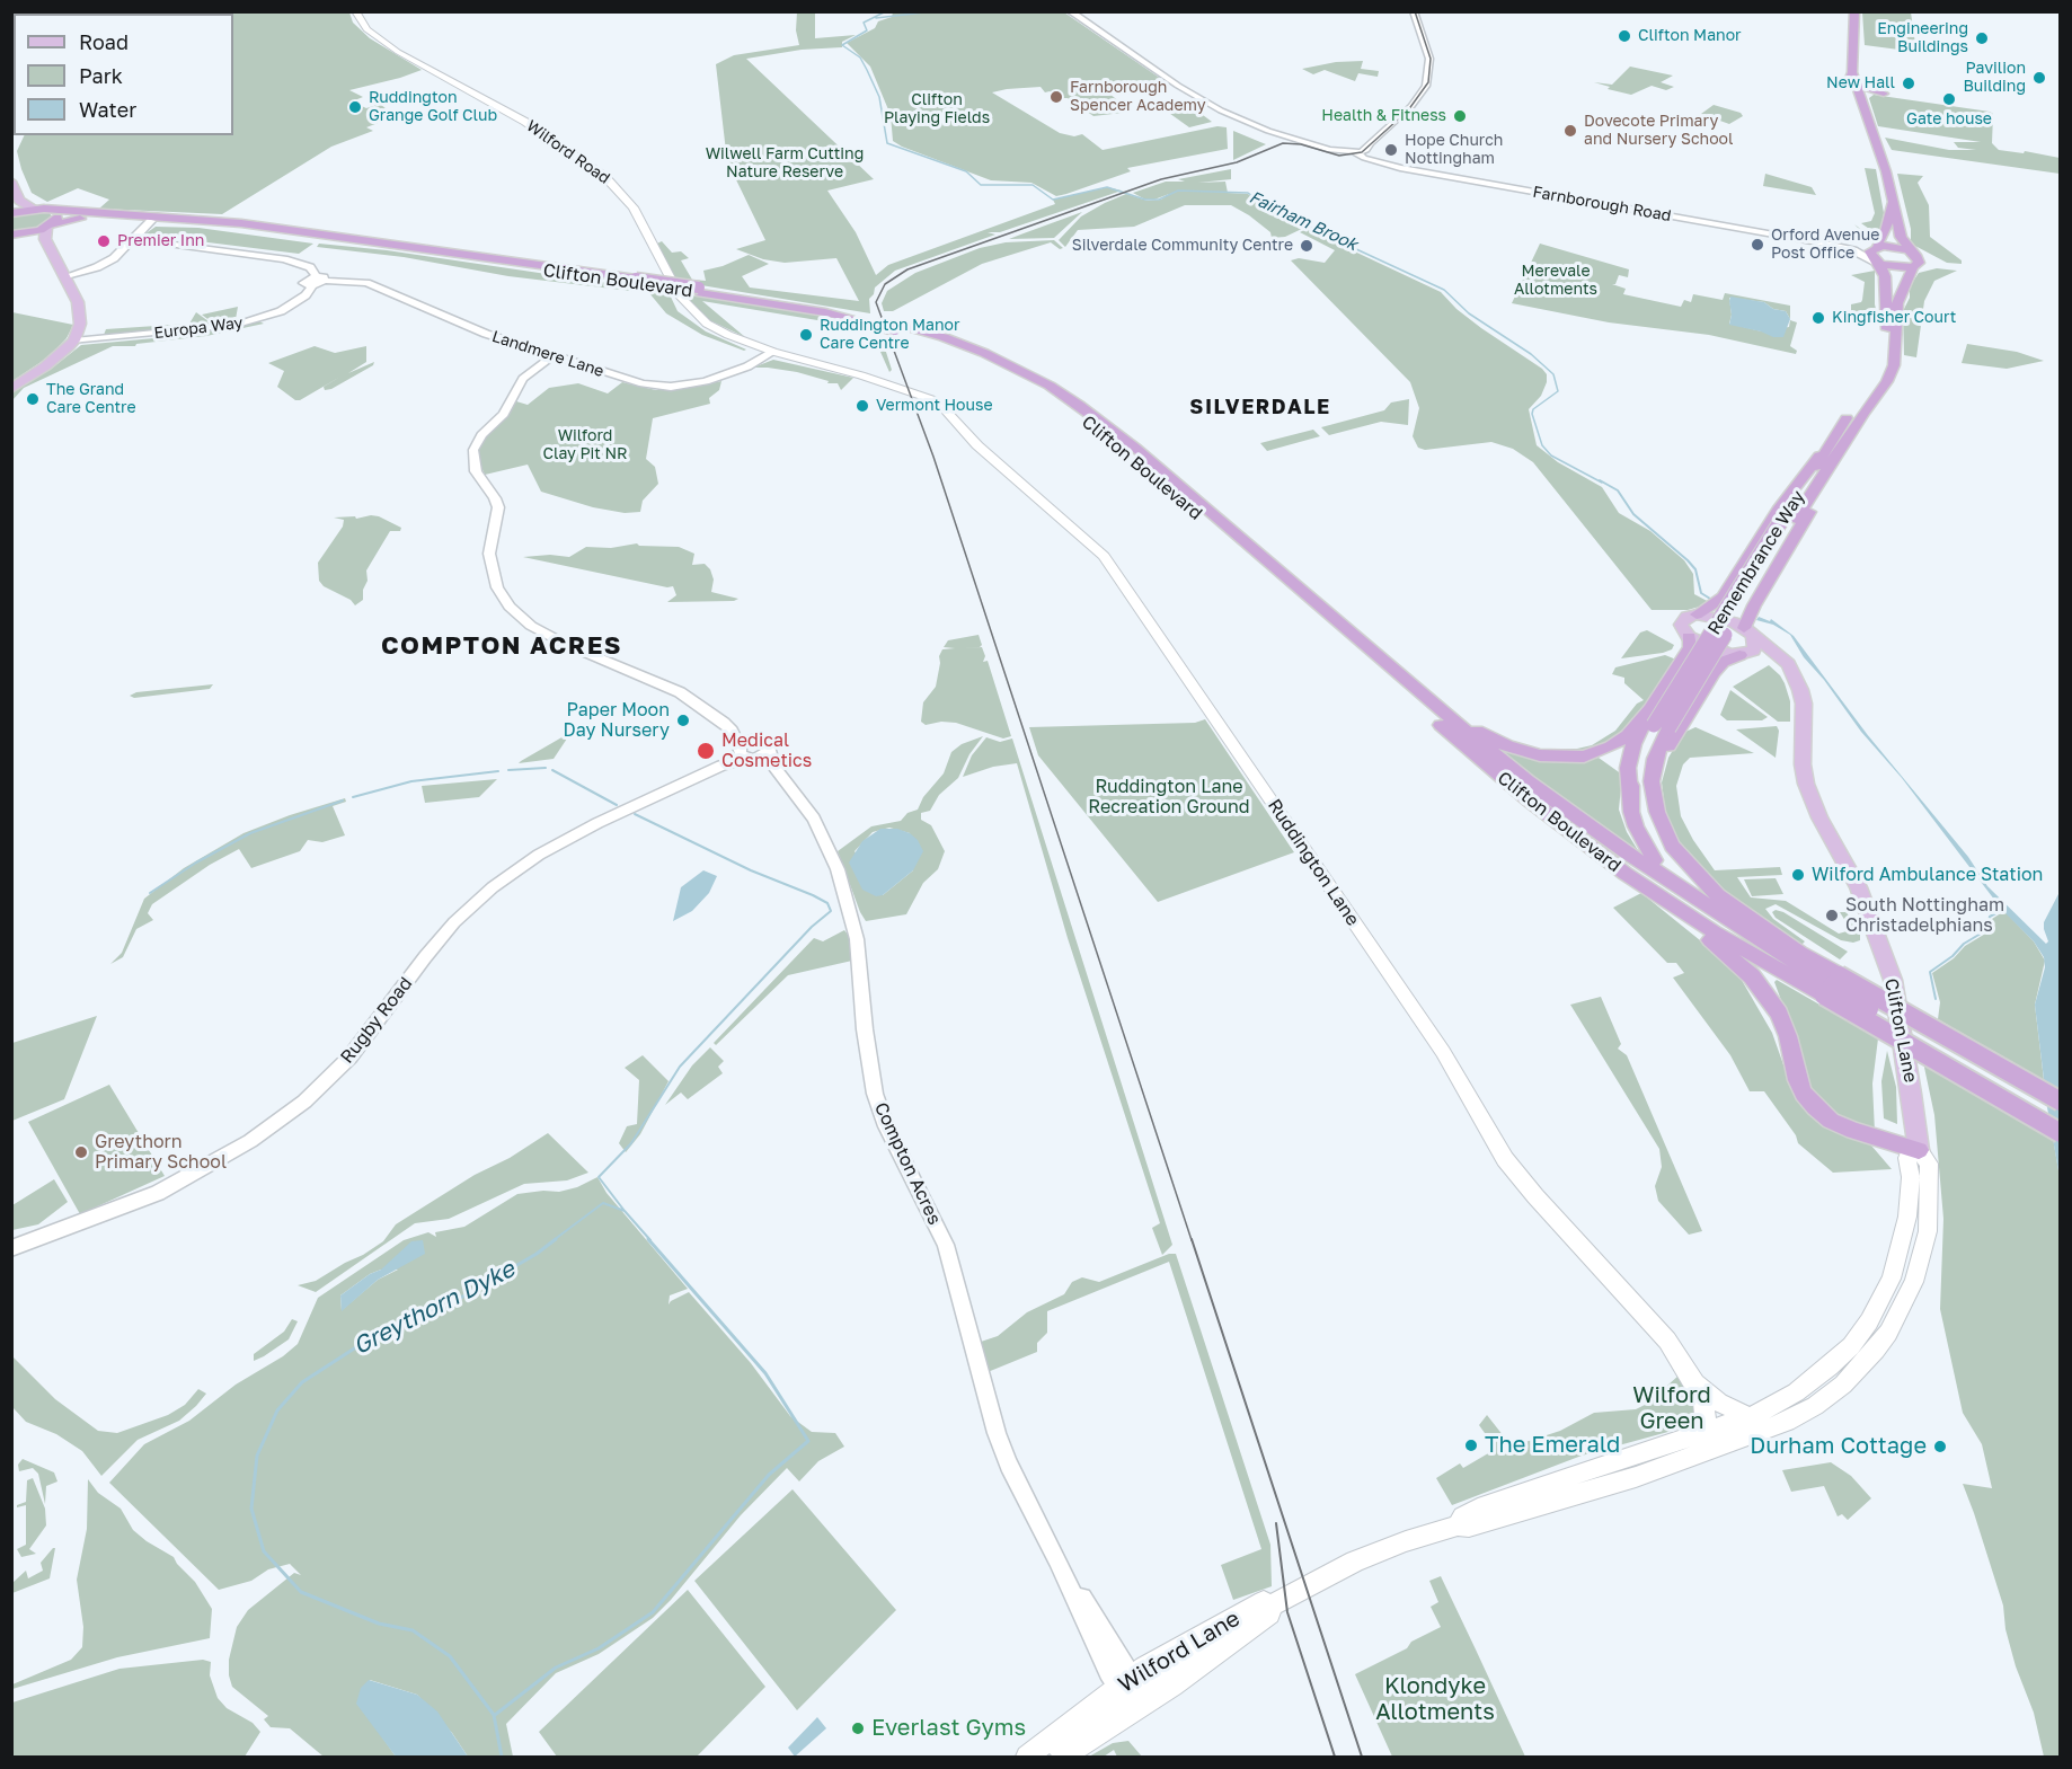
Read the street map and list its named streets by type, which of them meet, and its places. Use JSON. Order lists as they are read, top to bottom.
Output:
{
  "streets": {
    "highway": ["Clifton Boulevard", "Remembrance Way"],
    "main road": [
      "Wilford Road",
      "Ruddington Lane",
      "Clifton Lane",
      "Wilford Lane"
    ],
    "street": [
      "Farnborough Road",
      "Europa Way",
      "Landmere Lane",
      "Rugby Road",
      "Compton Acres"
    ]
  },
  "crossings": [
    ["Wilford Road", "Landmere Lane"],
    ["Wilford Road", "Ruddington Lane"],
    ["Farnborough Road", "Remembrance Way"],
    ["Europa Way", "Landmere Lane"],
    ["Landmere Lane", "Ruddington Lane"],
    ["Ruddington Lane", "Clifton Lane"],
    ["Ruddington Lane", "Wilford Lane"],
    ["Clifton Lane", "Wilford Lane"],
    ["Compton Acres", "Wilford Lane"]
  ],
  "districts": ["SILVERDALE", "COMPTON ACRES"],
  "water": ["Fairham Brook", "Greythorn Dyke"],
  "parks": [
    "Clifton Playing Fields",
    "Wilwell Farm Cutting Nature Reserve",
    "Merevale Allotments",
    "Wilford Clay Pit NR",
    "Ruddington Lane Recreation Ground",
    "Wilford Green",
    "Klondyke Allotments"
  ],
  "places": [
    "Clifton Manor",
    "Engineering Buildings",
    "Pavilion Building",
    "New Hall",
    "Farnborough Spencer Academy",
    "Gate house",
    "Ruddington Grange Golf Club",
    "Health & Fitness",
    "Dovecote Primary and Nursery School",
    "Hope Church Nottingham",
    "Premier Inn",
    "Orford Avenue Post Office",
    "Silverdale Community Centre",
    "Kingfisher Court",
    "Ruddington Manor Care Centre",
    "The Grand Care Centre",
    "Vermont House",
    "Paper Moon Day Nursery",
    "Medical Cosmetics",
    "Wilford Ambulance Station",
    "South Nottingham Christadelphians",
    "Greythorn Primary School",
    "The Emerald",
    "Durham Cottage",
    "Everlast Gyms"
  ],
  "legend": ["Road", "Park", "Water"]
}
